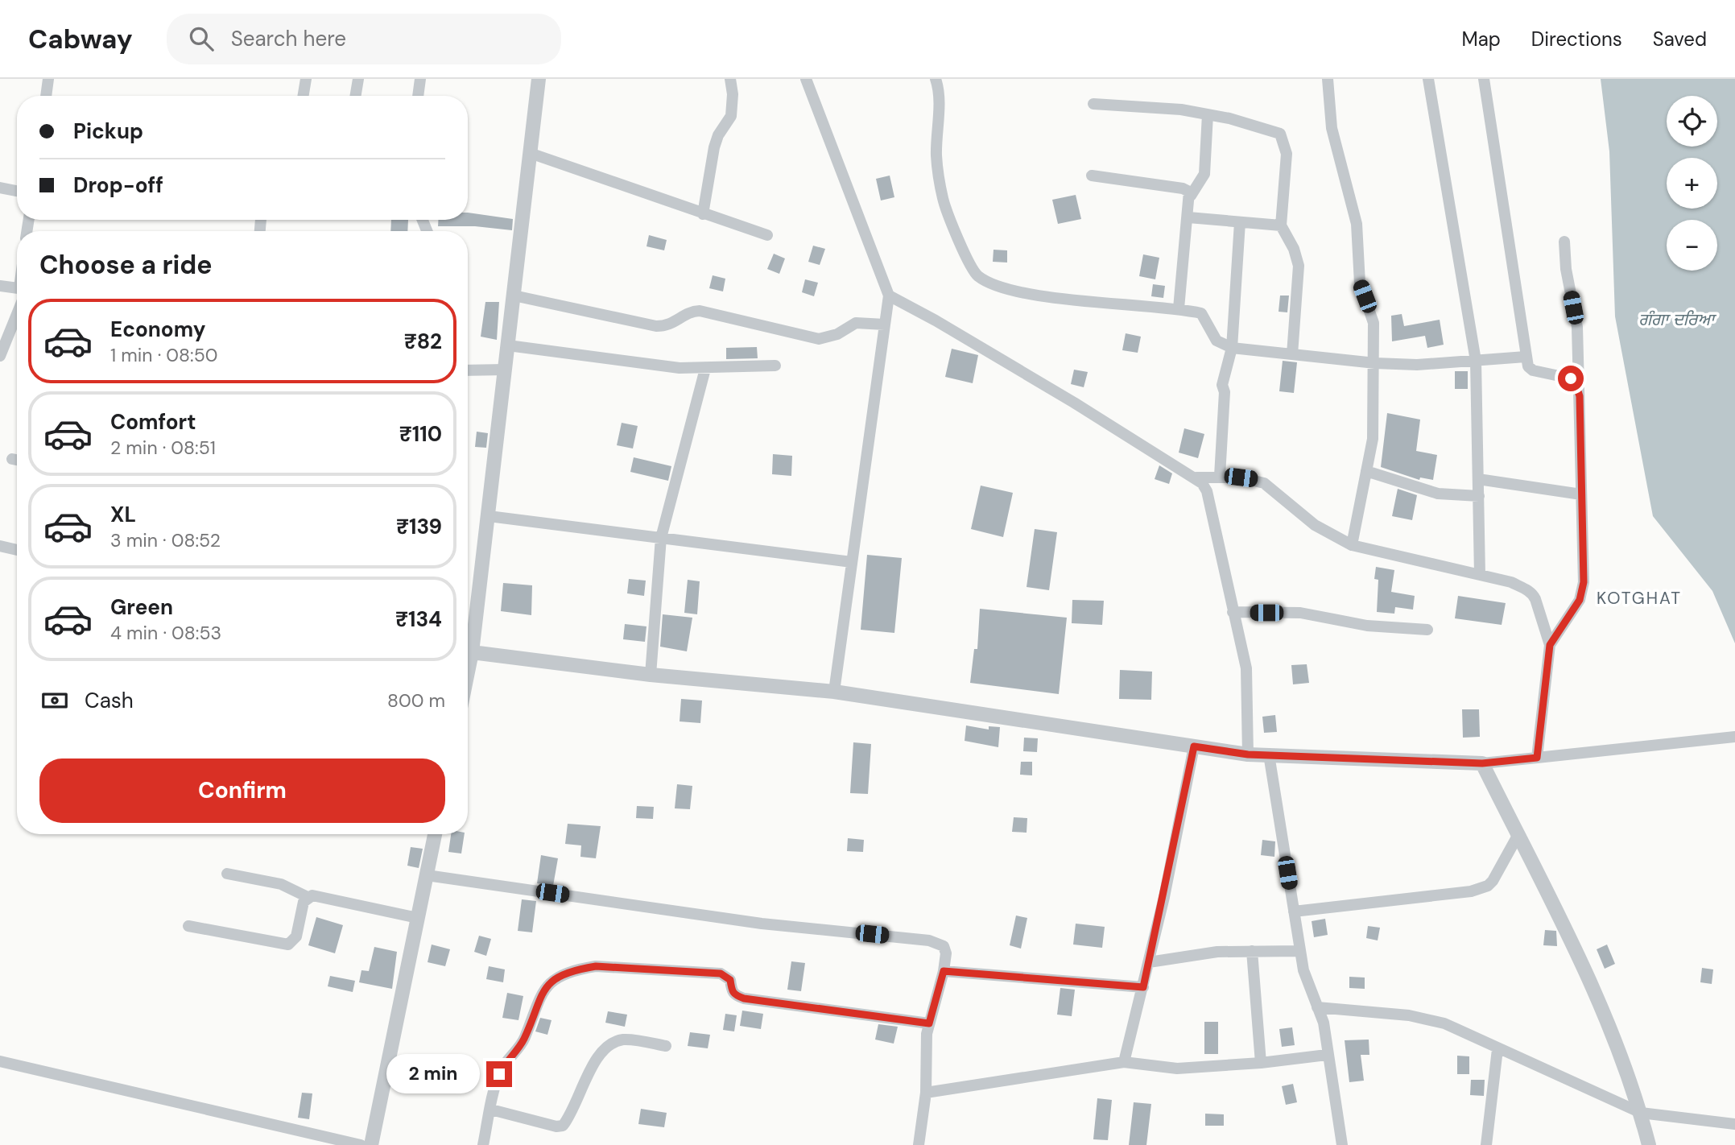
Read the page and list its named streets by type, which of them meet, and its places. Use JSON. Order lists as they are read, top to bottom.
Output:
{
  "districts": ["KOTGHAT"],
  "water": ["ਗੰਗਾ ਦਰਿਆ"],
  "page": {
    "header": "Cabway",
    "search": "Search here",
    "nav": ["Map", "Directions", "Saved"],
    "map_buttons": ["+", "−"],
    "banner": ["Pickup", "Drop-off"],
    "heading": "Choose a ride",
    "list": [
      {
        "name": "Economy",
        "note": "1 min · 08:50",
        "value": "₹82"
      },
      {
        "name": "Comfort",
        "note": "2 min · 08:51",
        "value": "₹110"
      },
      {
        "name": "XL",
        "note": "3 min · 08:52",
        "value": "₹139"
      },
      {
        "name": "Green",
        "note": "4 min · 08:53",
        "value": "₹134"
      }
    ],
    "pay": ["Cash", "800 m"],
    "buttons": "Confirm",
    "bubble": "2 min"
  }
}
